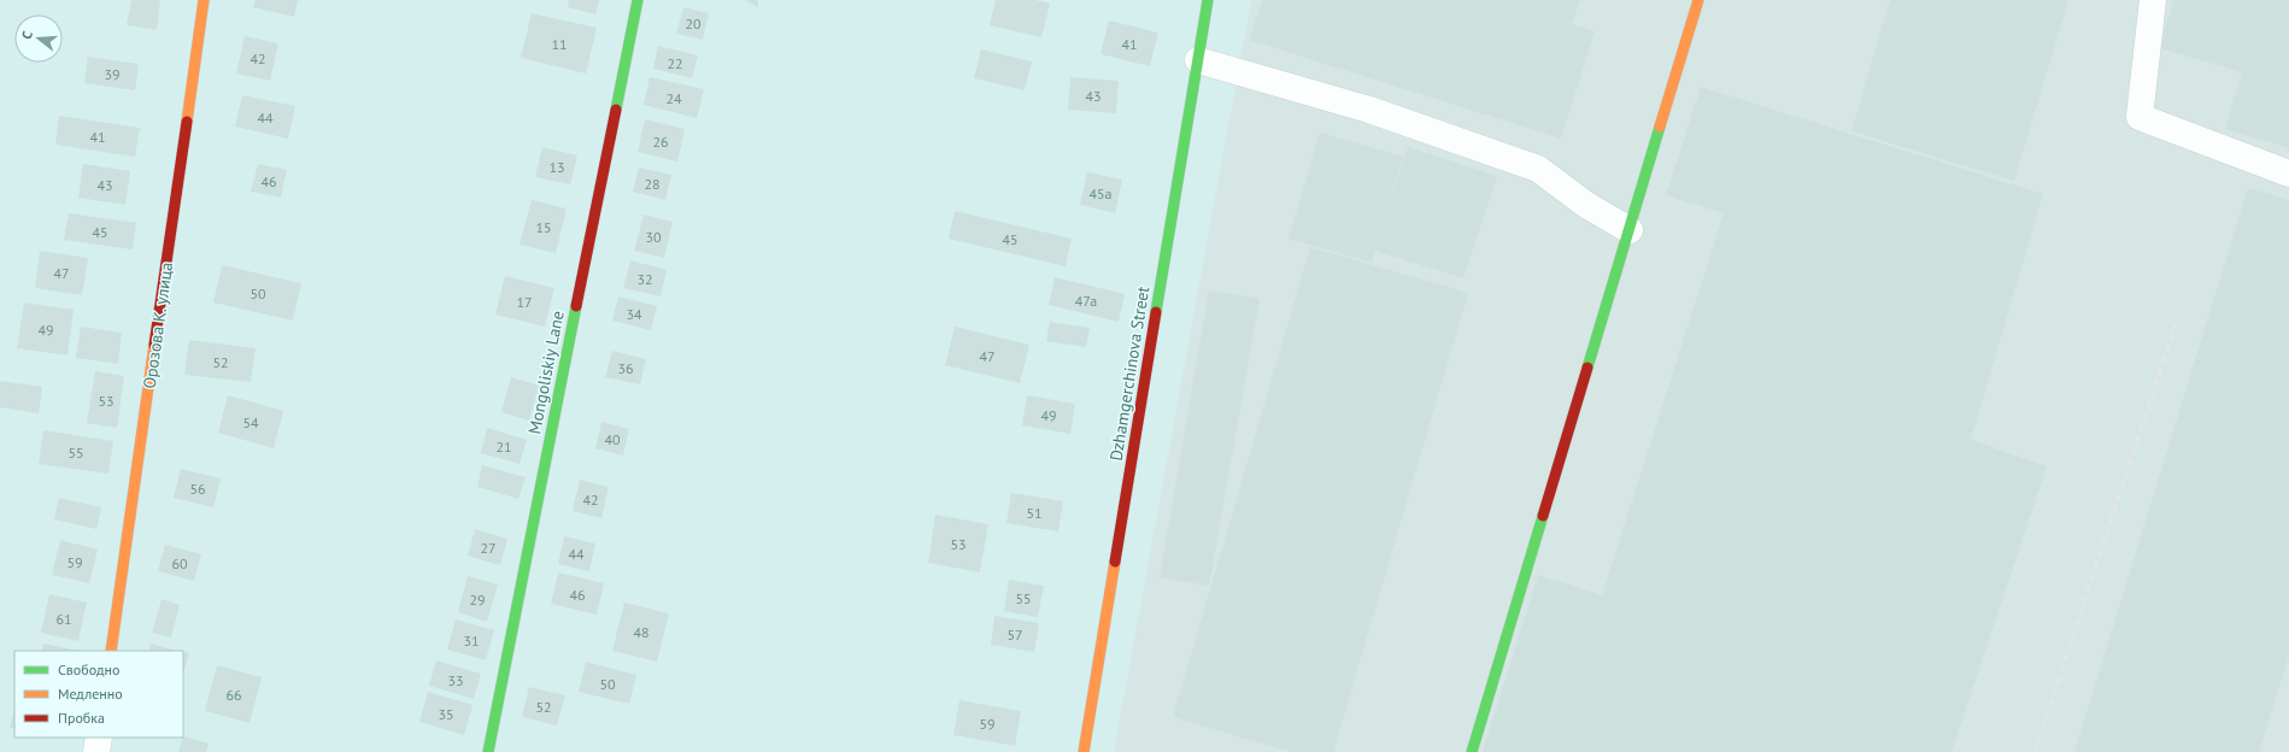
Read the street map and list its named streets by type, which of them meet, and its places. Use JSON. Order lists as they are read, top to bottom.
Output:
{
  "streets": {
    "street": ["Орозова К. улица", "Mongoliskiy Lane", "Dzhamgerchinova Street"]
  },
  "house_numbers": [
    "20",
    "11",
    "41",
    "42",
    "22",
    "39",
    "43",
    "24",
    "44",
    "41",
    "26",
    "13",
    "46",
    "28",
    "43",
    "45a",
    "15",
    "45",
    "30",
    "45",
    "47",
    "32",
    "50",
    "47a",
    "17",
    "34",
    "49",
    "47",
    "52",
    "36",
    "53",
    "49",
    "54",
    "40",
    "21",
    "55",
    "56",
    "42",
    "51",
    "53",
    "27",
    "44",
    "59",
    "60",
    "46",
    "55",
    "29",
    "61",
    "48",
    "57",
    "31",
    "33",
    "50",
    "66",
    "52",
    "35",
    "59"
  ],
  "legend": ["Свободно", "Медленно", "Пробка"],
  "north": "left"
}
